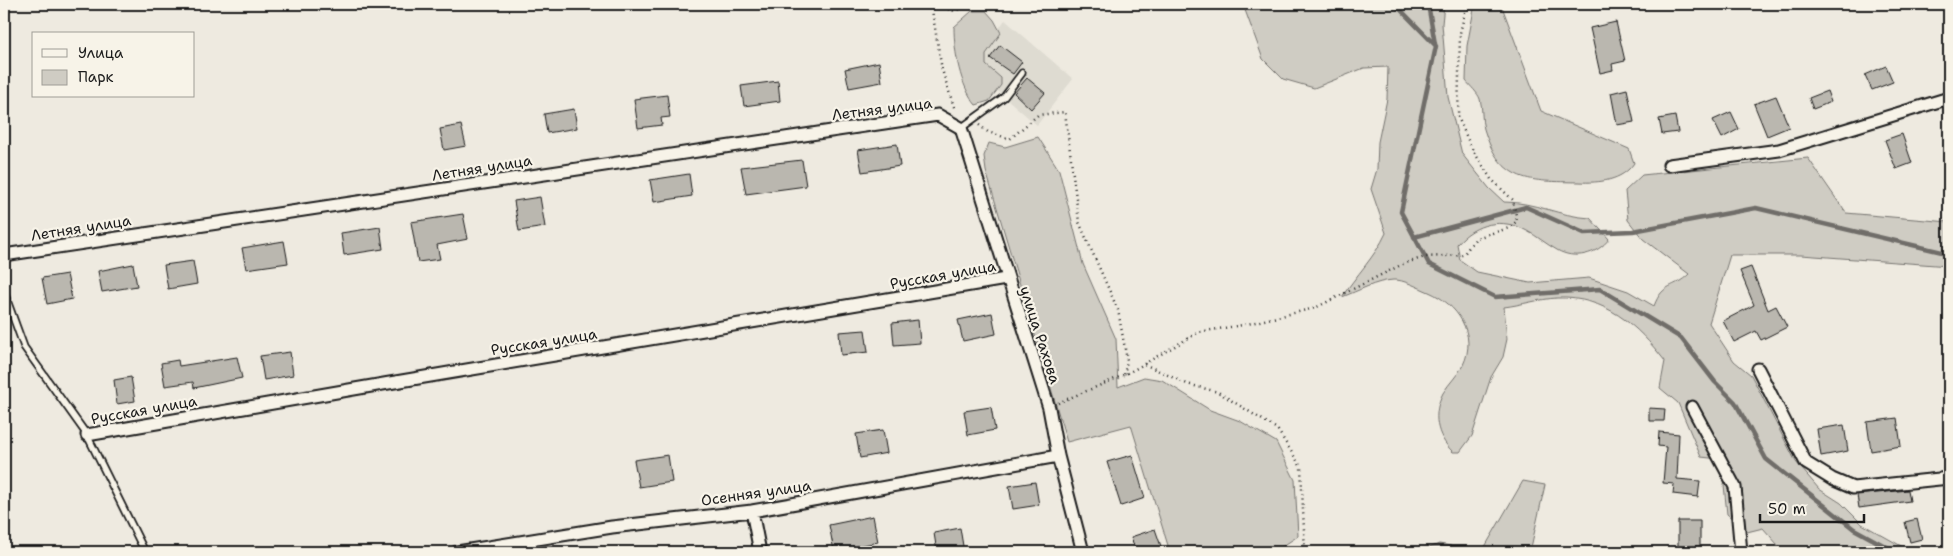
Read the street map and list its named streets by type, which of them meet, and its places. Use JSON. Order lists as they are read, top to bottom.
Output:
{
  "streets": {
    "street": [
      "Летняя улица",
      "Русская улица",
      "улица Рахова",
      "Осенняя улица"
    ]
  },
  "crossings": [
    ["Летняя улица", "улица Рахова"],
    ["Русская улица", "улица Рахова"],
    ["улица Рахова", "Осенняя улица"]
  ],
  "legend": ["Улица", "Парк"],
  "scale_bar": "50 m"
}
